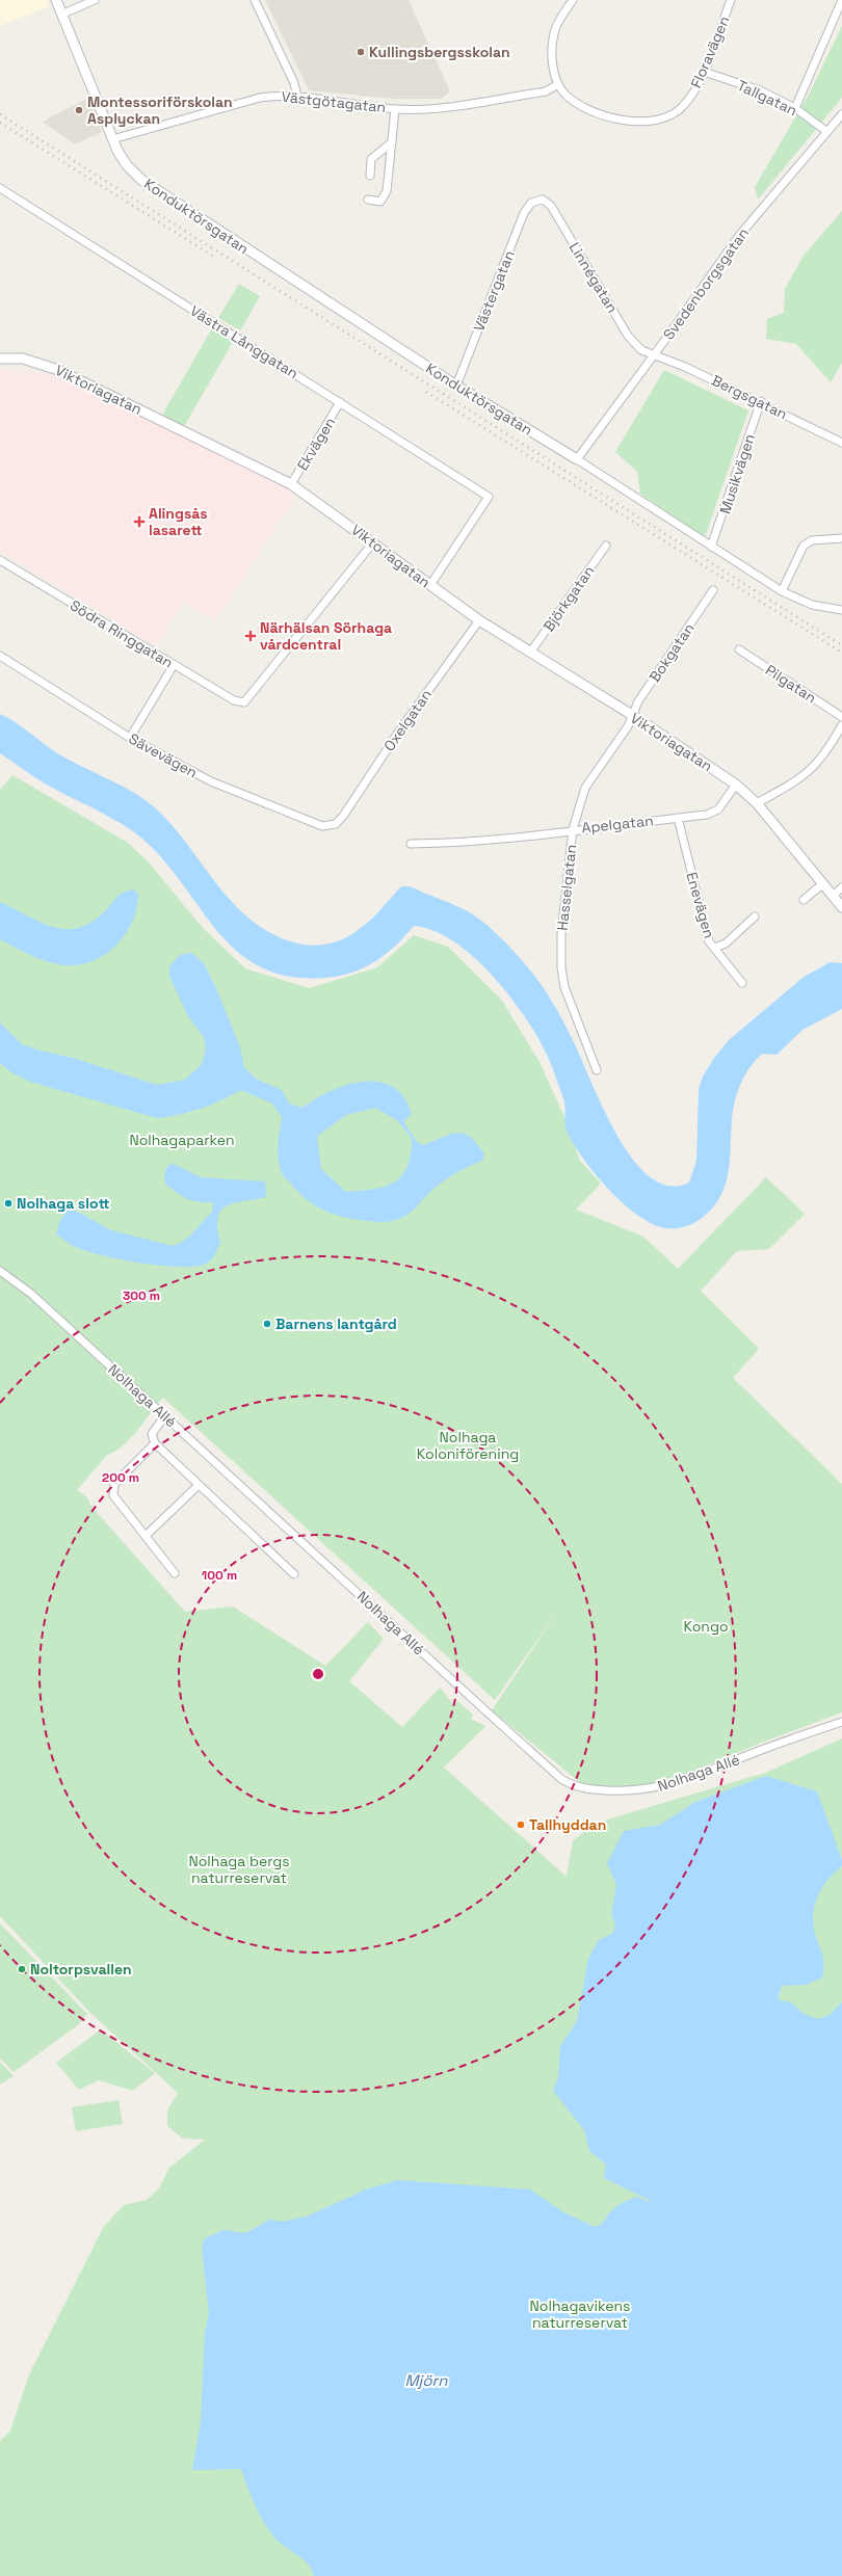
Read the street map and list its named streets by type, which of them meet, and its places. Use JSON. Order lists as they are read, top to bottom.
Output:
{
  "streets": {
    "street": [
      "Floravägen",
      "Tallgatan",
      "Västgötagatan",
      "Konduktörsgatan",
      "Linnégatan",
      "Svedenborgsgatan",
      "Västergatan",
      "Västra Långgatan",
      "Viktoriagatan",
      "Bergsgatan",
      "Ekvägen",
      "Musikvägen",
      "Björkgatan",
      "Södra Ringgatan",
      "Bokgatan",
      "Pilgatan",
      "Oxelgatan",
      "Sävevägen",
      "Apelgatan",
      "Hasselgatan",
      "Enevägen",
      "Nolhaga Allé"
    ]
  },
  "crossings": [
    ["Floravägen", "Tallgatan"],
    ["Floravägen", "Västgötagatan"],
    ["Tallgatan", "Svedenborgsgatan"],
    ["Västgötagatan", "Konduktörsgatan"],
    ["Konduktörsgatan", "Svedenborgsgatan"],
    ["Konduktörsgatan", "Västergatan"],
    ["Konduktörsgatan", "Musikvägen"],
    ["Linnégatan", "Svedenborgsgatan"],
    ["Linnégatan", "Västergatan"],
    ["Linnégatan", "Bergsgatan"],
    ["Svedenborgsgatan", "Bergsgatan"],
    ["Västra Långgatan", "Viktoriagatan"],
    ["Västra Långgatan", "Ekvägen"],
    ["Viktoriagatan", "Ekvägen"],
    ["Viktoriagatan", "Björkgatan"],
    ["Viktoriagatan", "Södra Ringgatan"],
    ["Viktoriagatan", "Bokgatan"],
    ["Viktoriagatan", "Oxelgatan"],
    ["Viktoriagatan", "Apelgatan"],
    ["Viktoriagatan", "Hasselgatan"],
    ["Bergsgatan", "Musikvägen"],
    ["Bokgatan", "Hasselgatan"],
    ["Oxelgatan", "Sävevägen"],
    ["Apelgatan", "Hasselgatan"],
    ["Apelgatan", "Enevägen"]
  ],
  "water": ["Mjörn"],
  "parks": [
    "Nolhagaparken",
    "Nolhaga Koloniförening",
    "Kongo",
    "Nolhaga bergs naturreservat",
    "Nolhagavikens naturreservat"
  ],
  "places": {
    "other": [
      "Kullingsbergsskolan",
      "Montessoriförskolan Asplyckan",
      "Nolhaga slott",
      "Barnens lantgård",
      "Tallhyddan",
      "Noltorpsvallen"
    ],
    "health": ["Alingsås lasarett", "Närhälsan Sörhaga vårdcentral"]
  },
  "rings": ["300 m", "200 m", "100 m"]
}
